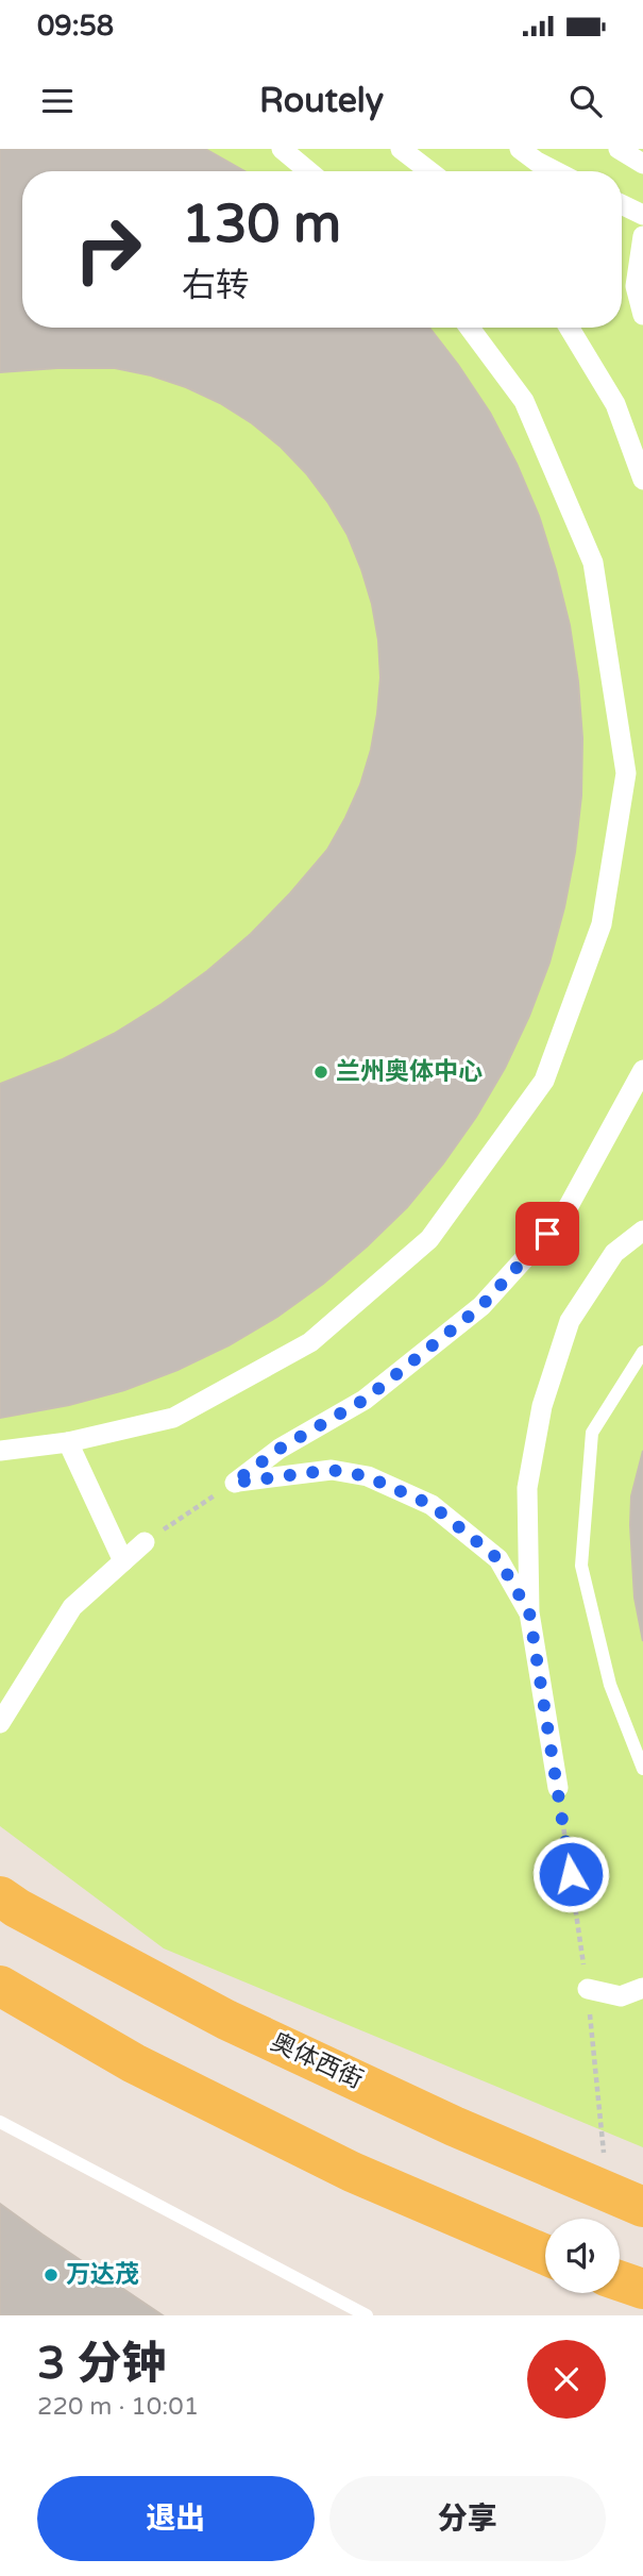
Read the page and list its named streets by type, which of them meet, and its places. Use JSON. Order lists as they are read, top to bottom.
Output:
{
  "streets": {
    "main road": ["奥体西街"]
  },
  "places": ["兰州奥体中心", "万达茂"],
  "page": {
    "status": "09:58",
    "header": "Routely",
    "turn": ["130 m", "右转"],
    "heading": ["3 分钟", "220 m · 10:01"],
    "buttons": ["退出", "分享"]
  }
}
